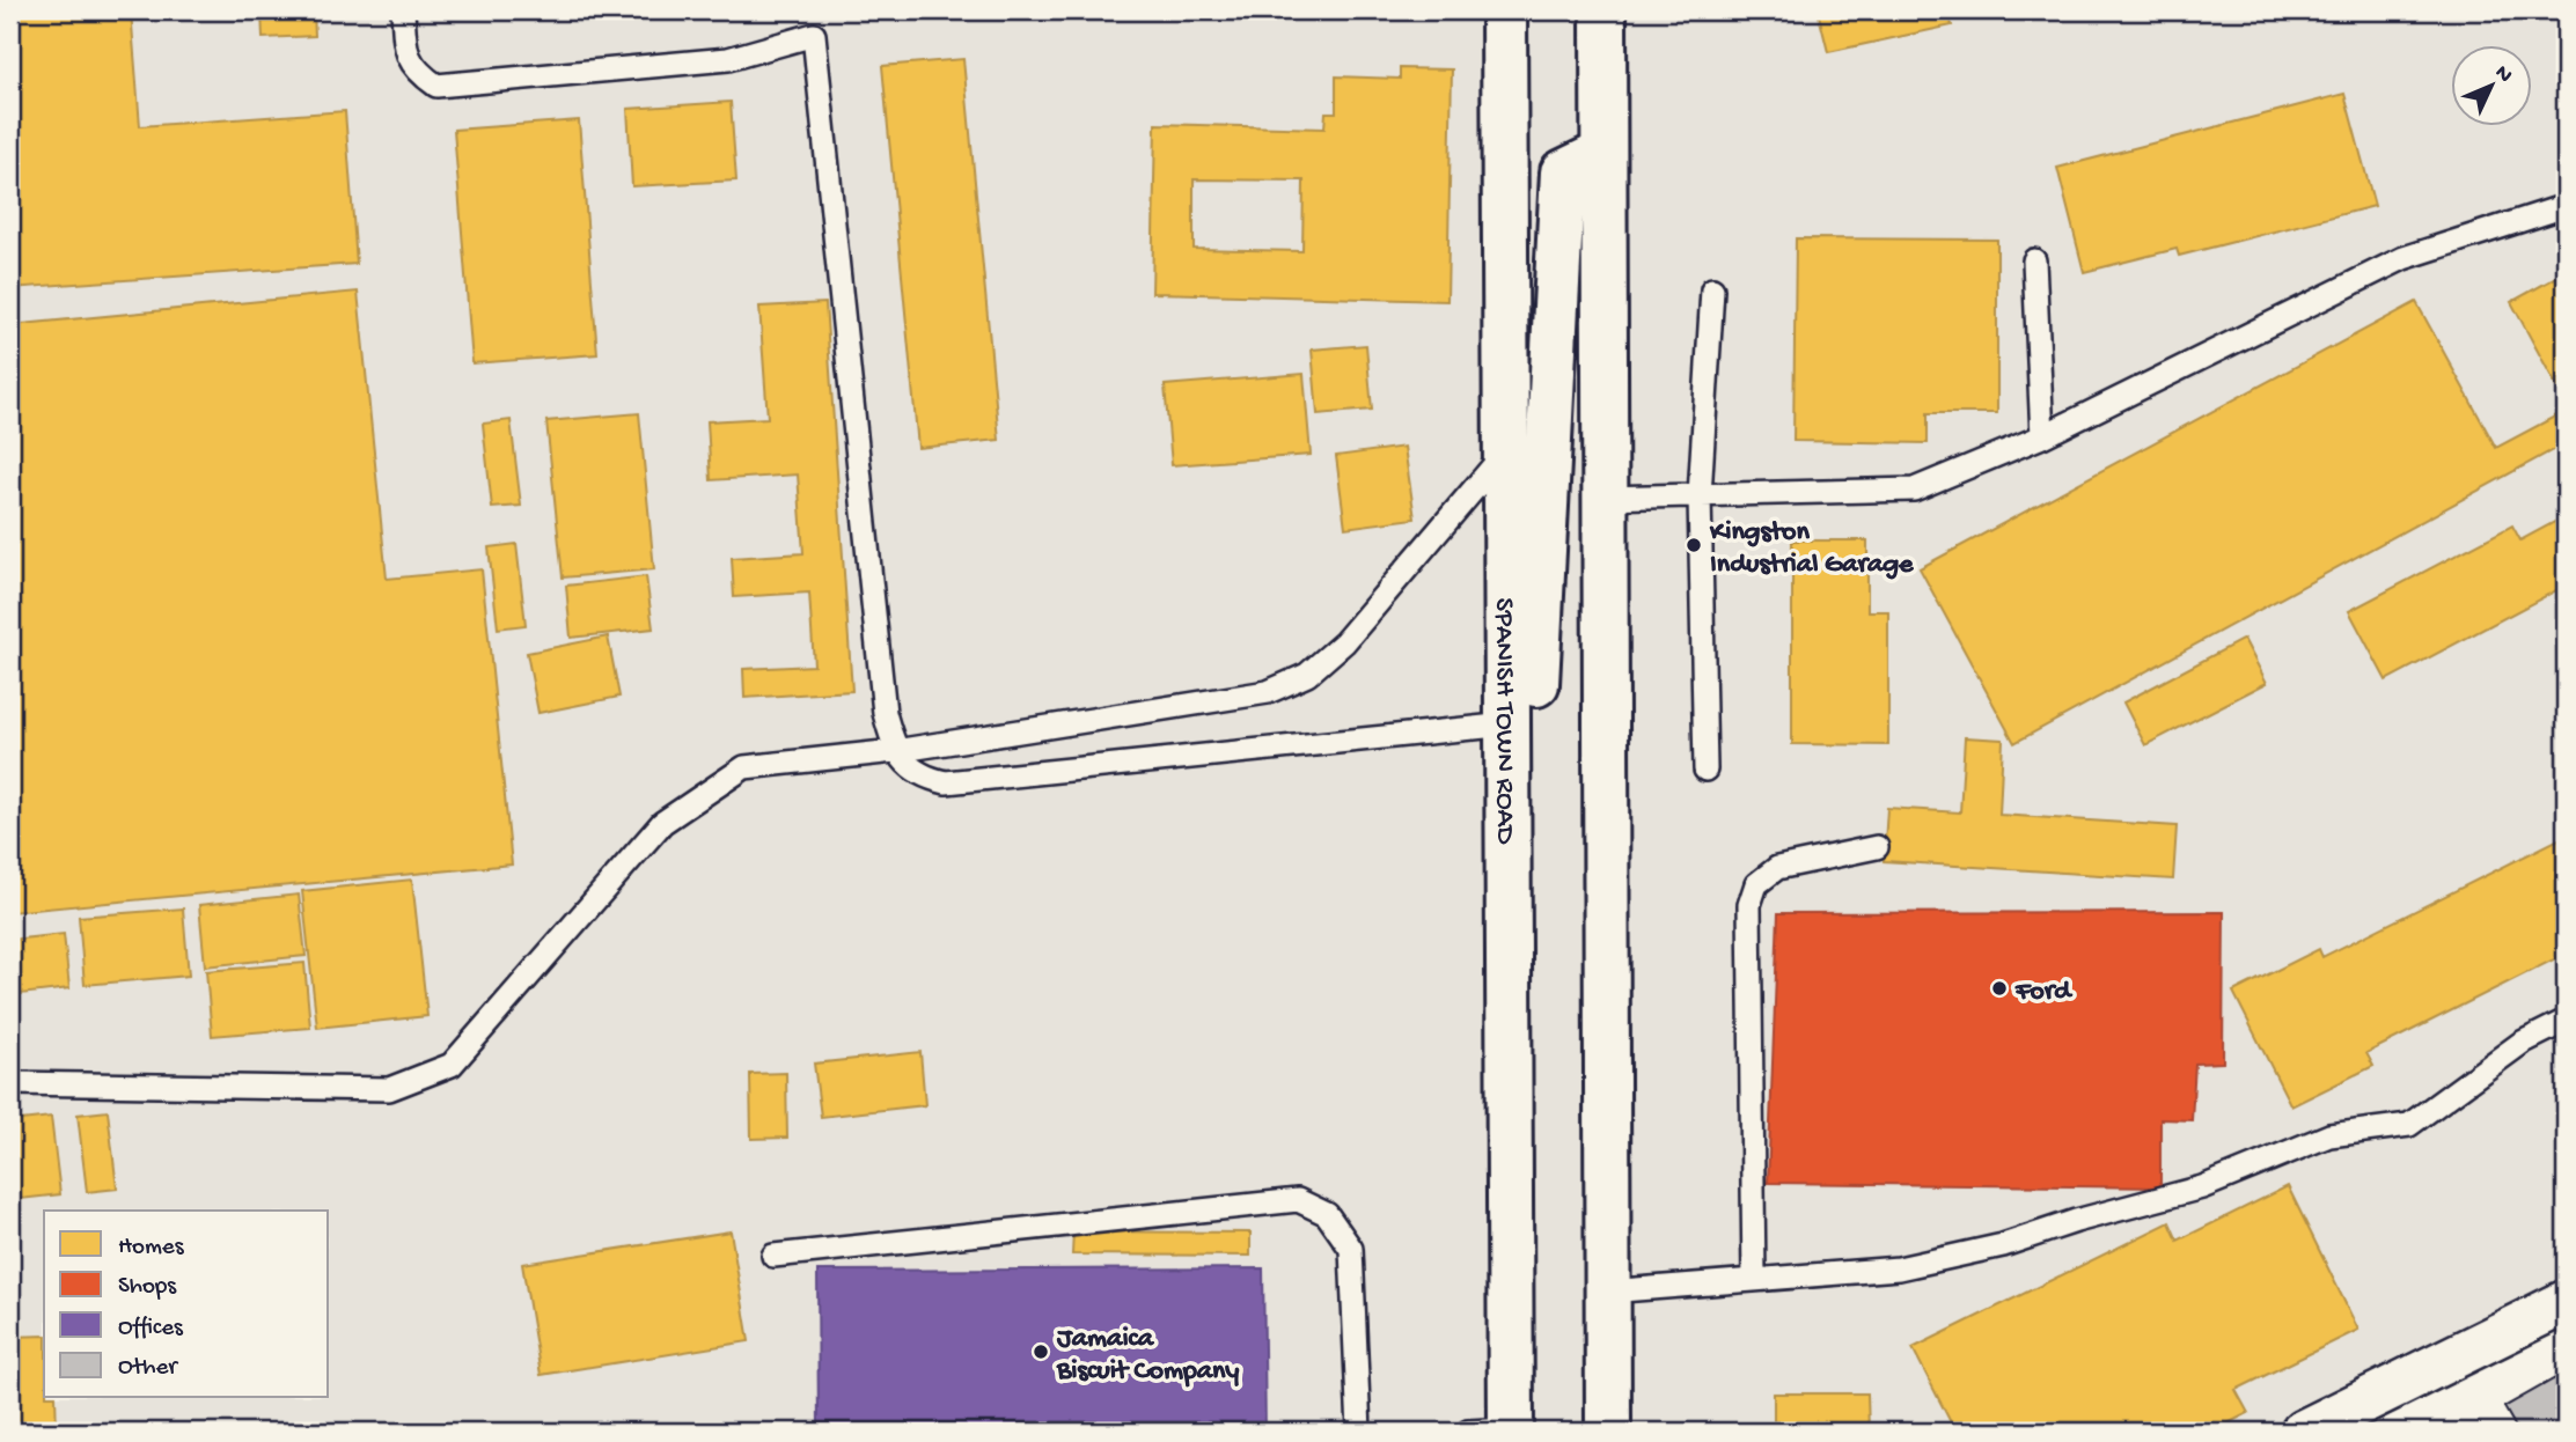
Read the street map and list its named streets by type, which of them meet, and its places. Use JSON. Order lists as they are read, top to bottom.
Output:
{
  "streets": {
    "highway": ["SPANISH TOWN ROAD"]
  },
  "places": ["Kingston Industrial Garage", "Ford", "Jamaica Biscuit Company"],
  "legend": [
    "Homes",
    "Shops",
    "Offices",
    "Other"
  ],
  "north": "top right"
}
